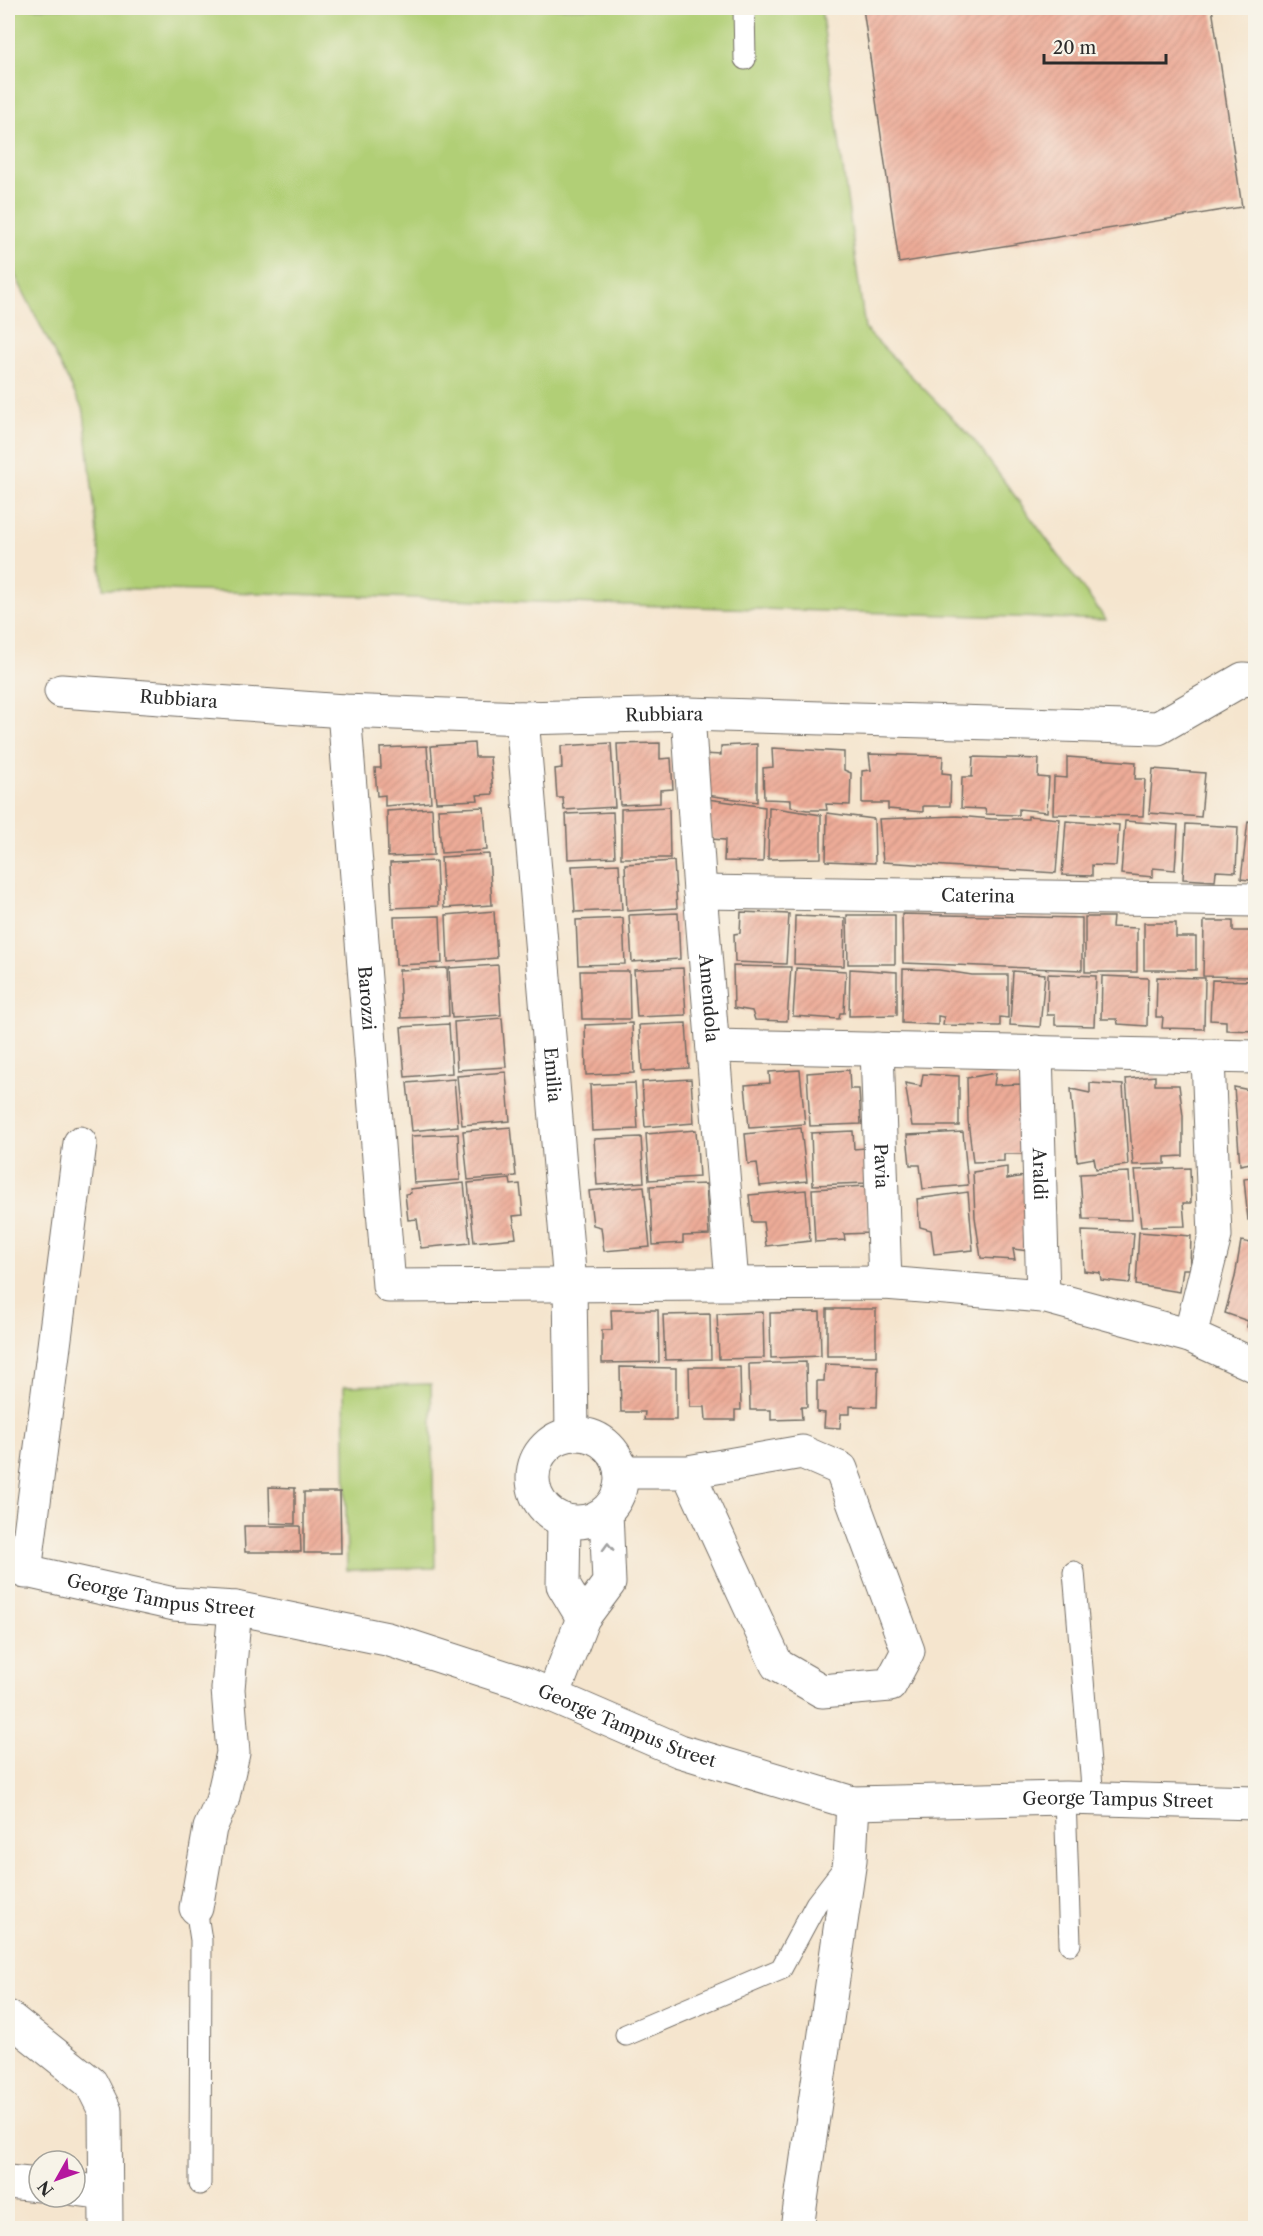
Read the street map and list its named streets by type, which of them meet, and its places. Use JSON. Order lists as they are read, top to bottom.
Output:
{
  "streets": {
    "street": [
      "Rubbiara",
      "Caterina",
      "Barozzi",
      "Amendola",
      "Emilia",
      "Pavia",
      "Araldi",
      "George Tampus Street"
    ]
  },
  "crossings": [
    ["Rubbiara", "Barozzi"],
    ["Rubbiara", "Amendola"],
    ["Rubbiara", "Emilia"],
    ["Caterina", "Amendola"],
    ["Barozzi", "Emilia"]
  ],
  "scale_bar": "20 m",
  "north": "bottom left"
}
